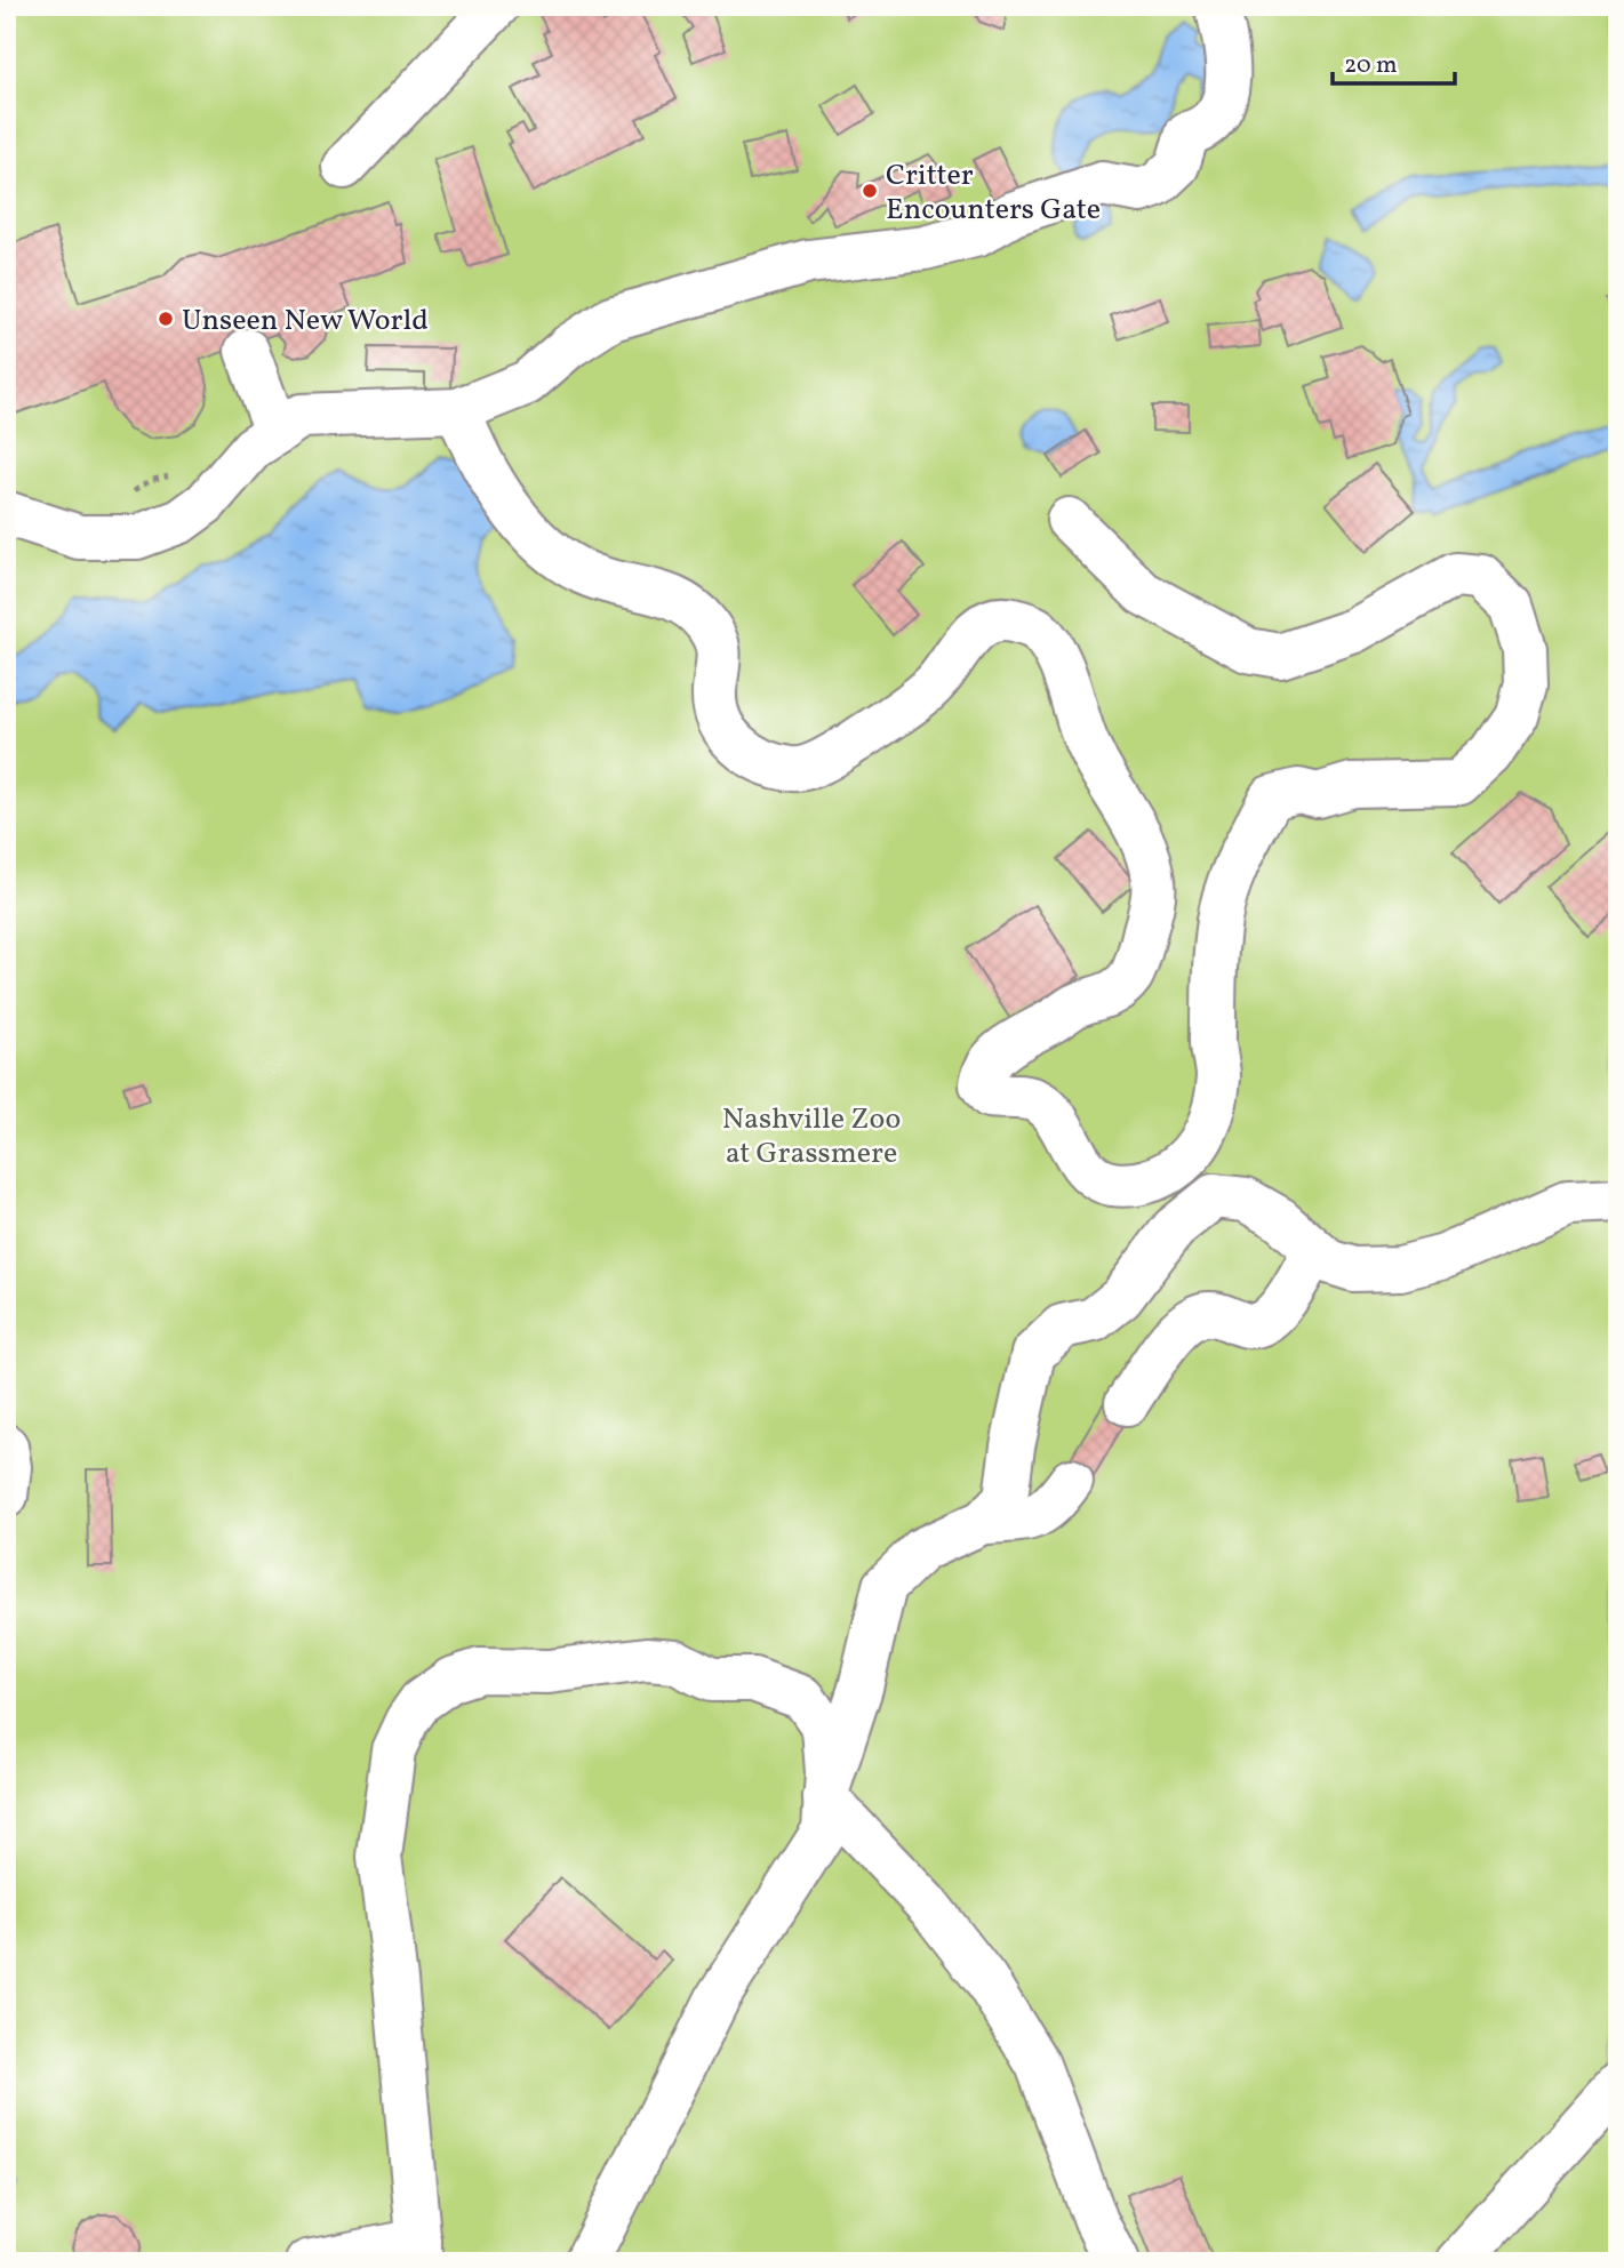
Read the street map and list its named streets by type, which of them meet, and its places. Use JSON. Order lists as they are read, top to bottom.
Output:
{
  "parks": ["Nashville Zoo at Grassmere"],
  "places": ["Critter Encounters Gate", "Unseen New World"],
  "scale_bar": "20 m"
}
